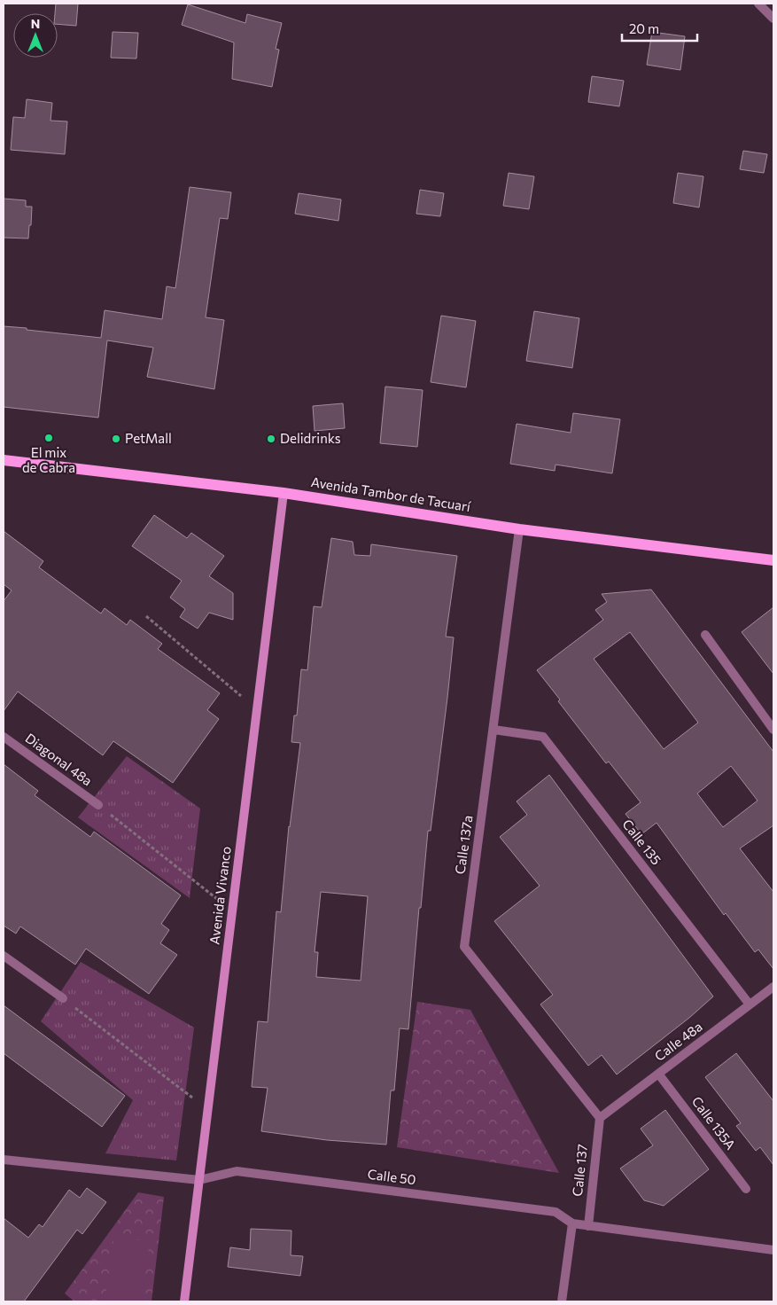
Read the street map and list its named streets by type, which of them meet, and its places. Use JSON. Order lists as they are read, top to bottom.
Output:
{
  "streets": {
    "main road": ["Avenida Tambor de Tacuarí", "Avenida Vivanco"],
    "street": [
      "Diagonal 48a",
      "Calle 135",
      "Calle 137a",
      "Calle 48a",
      "Calle 135A",
      "Calle 137",
      "Calle 50"
    ]
  },
  "crossings": [
    ["Avenida Tambor de Tacuarí", "Calle 137a"],
    ["Avenida Tambor de Tacuarí", "Avenida Vivanco"],
    ["Calle 135", "Calle 137a"],
    ["Calle 135", "Calle 48a"],
    ["Calle 137a", "Calle 48a"],
    ["Calle 137a", "Calle 137"],
    ["Avenida Vivanco", "Calle 50"],
    ["Calle 48a", "Calle 135A"],
    ["Calle 48a", "Calle 137"],
    ["Calle 137", "Calle 50"]
  ],
  "places": ["El mix de Cabra", "PetMall", "Delidrinks"],
  "scale_bar": "20 m",
  "north": "top"
}
